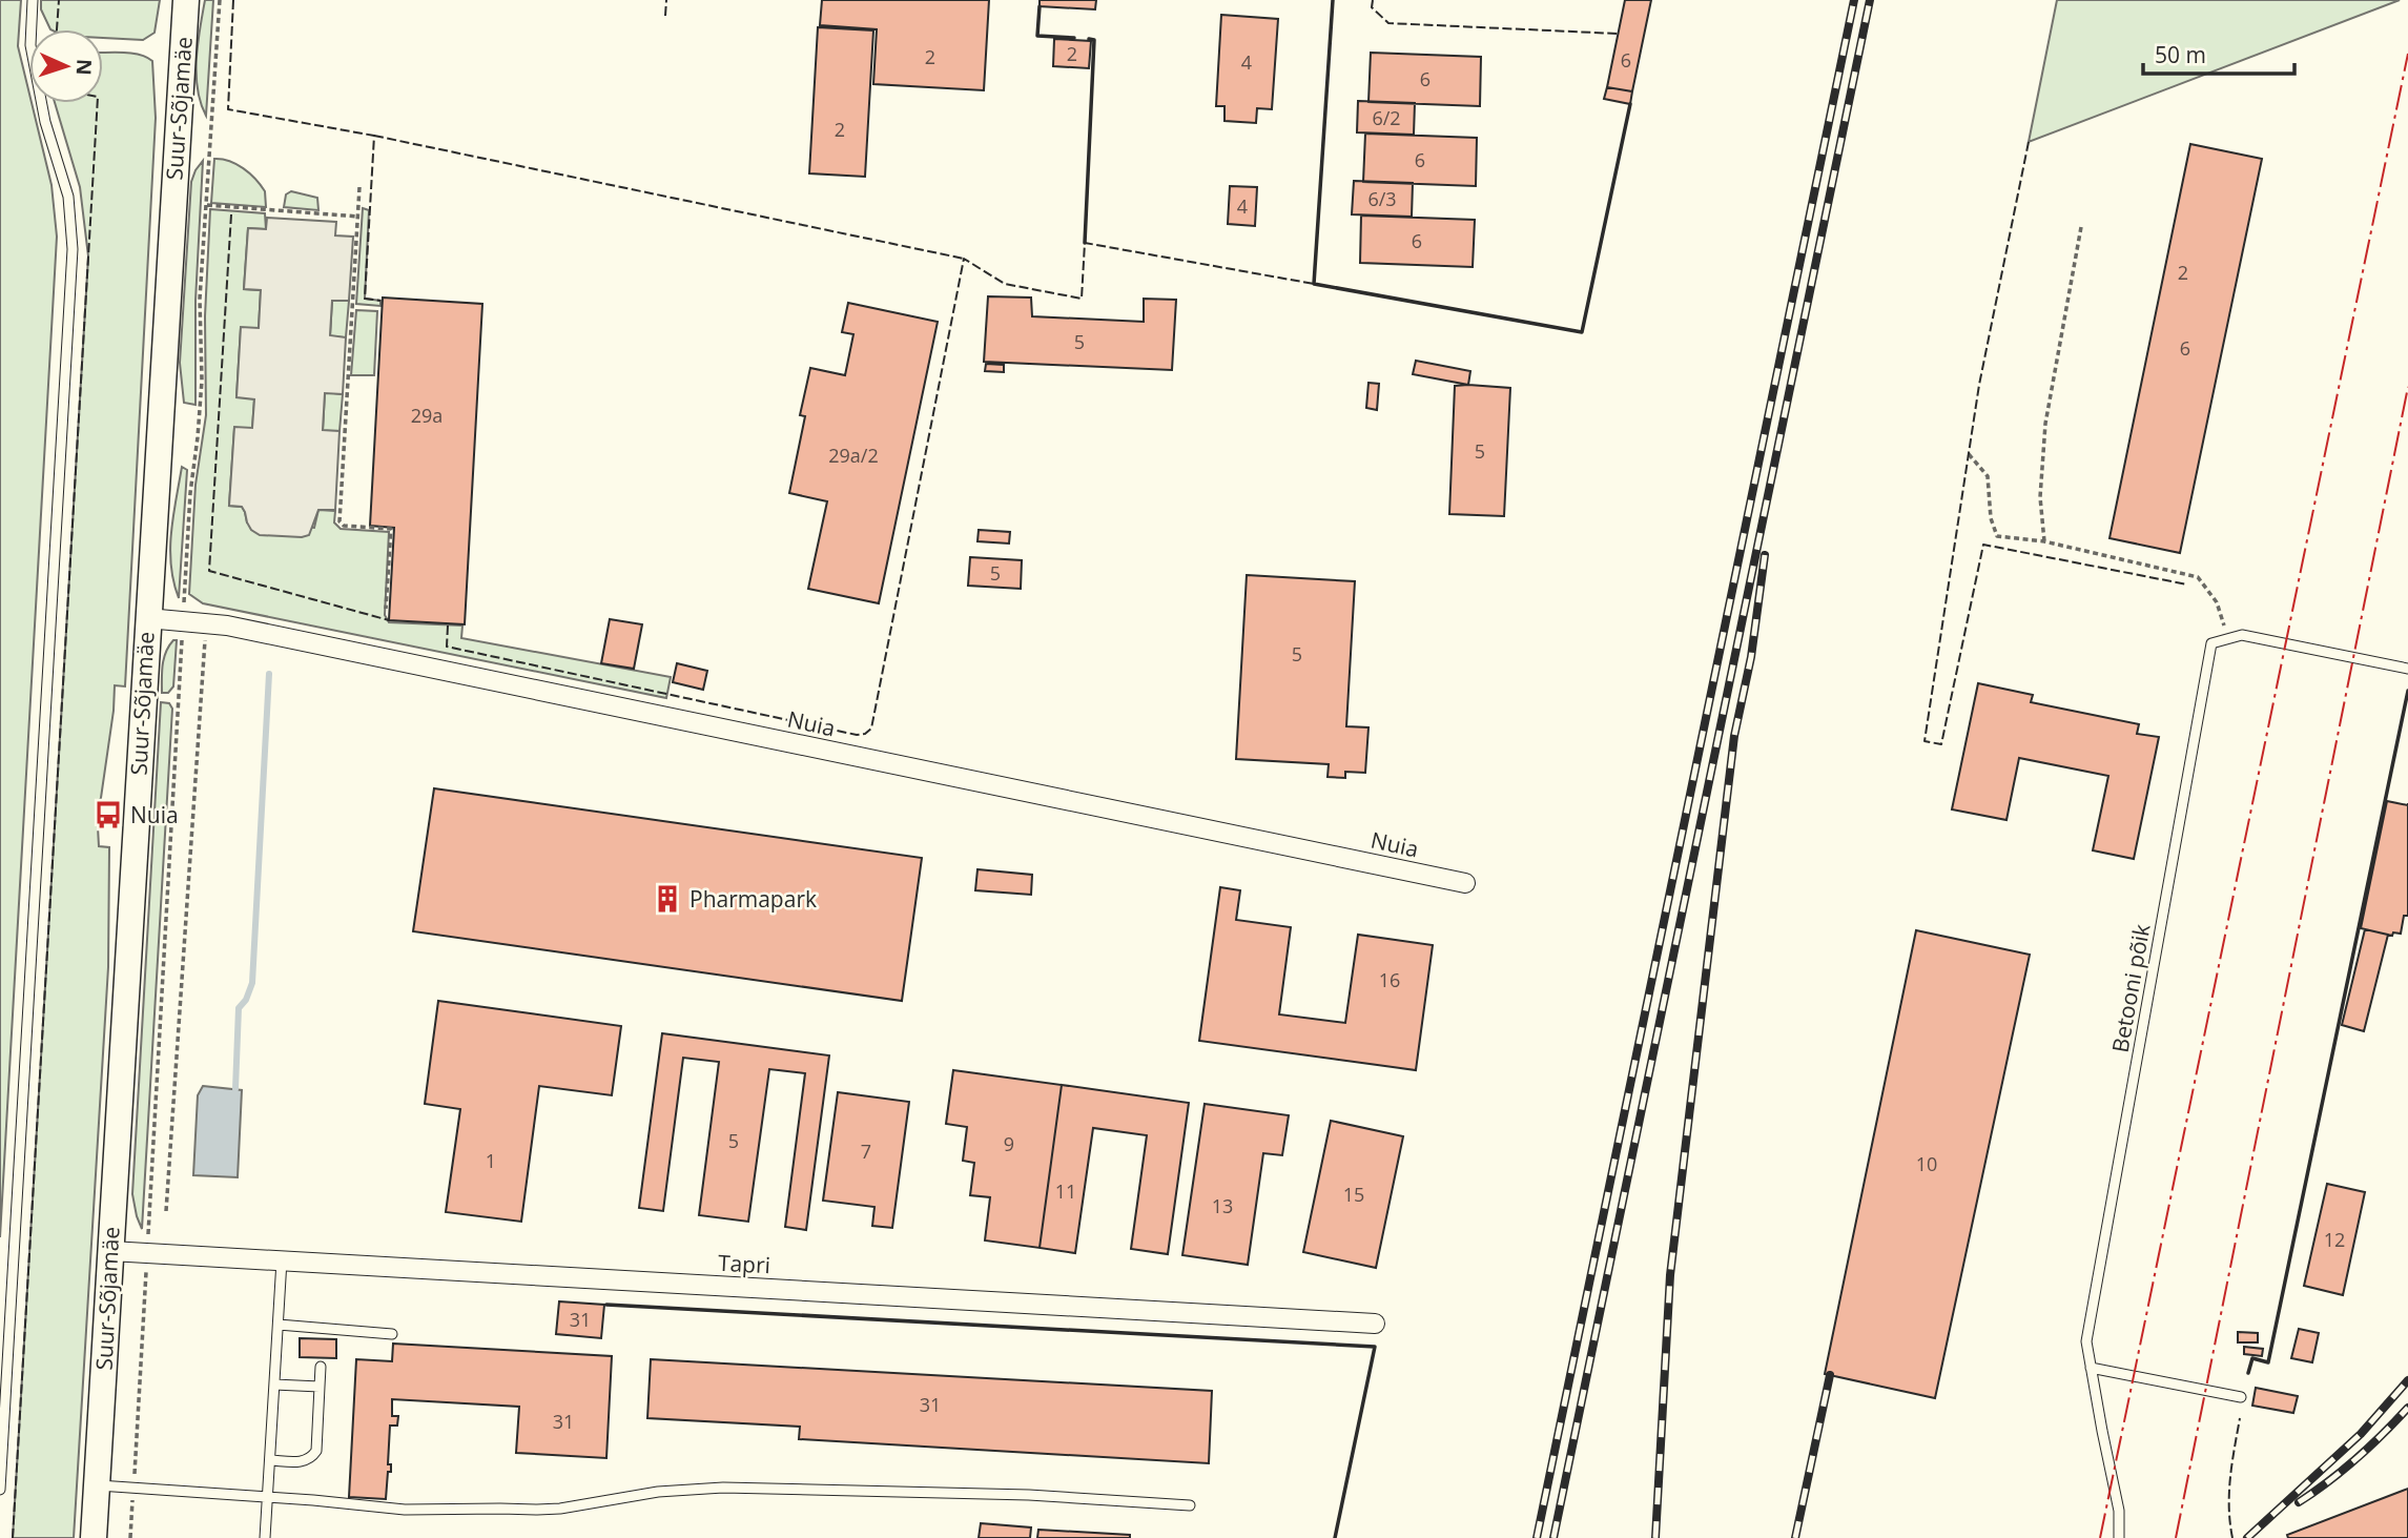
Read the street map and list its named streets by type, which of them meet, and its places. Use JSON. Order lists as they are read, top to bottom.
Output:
{
  "streets": {
    "main road": ["Suur-Sõjamäe"],
    "street": ["Nuia", "Tapri"],
    "lane": ["Betooni põik"]
  },
  "crossings": [
    ["Suur-Sõjamäe", "Nuia"],
    ["Suur-Sõjamäe", "Tapri"]
  ],
  "places": {
    "bus stop": ["Nuia"],
    "building": ["Pharmapark"]
  },
  "house_numbers": [
    "2",
    "2",
    "6",
    "4",
    "6",
    "6/2",
    "2",
    "6",
    "6/3",
    "4",
    "6",
    "2",
    "5",
    "6",
    "29a",
    "5",
    "29a/2",
    "5",
    "5",
    "16",
    "5",
    "9",
    "7",
    "1",
    "10",
    "11",
    "15",
    "13",
    "12",
    "31",
    "31",
    "31"
  ],
  "scale_bar": "50 m",
  "north": "right"
}
